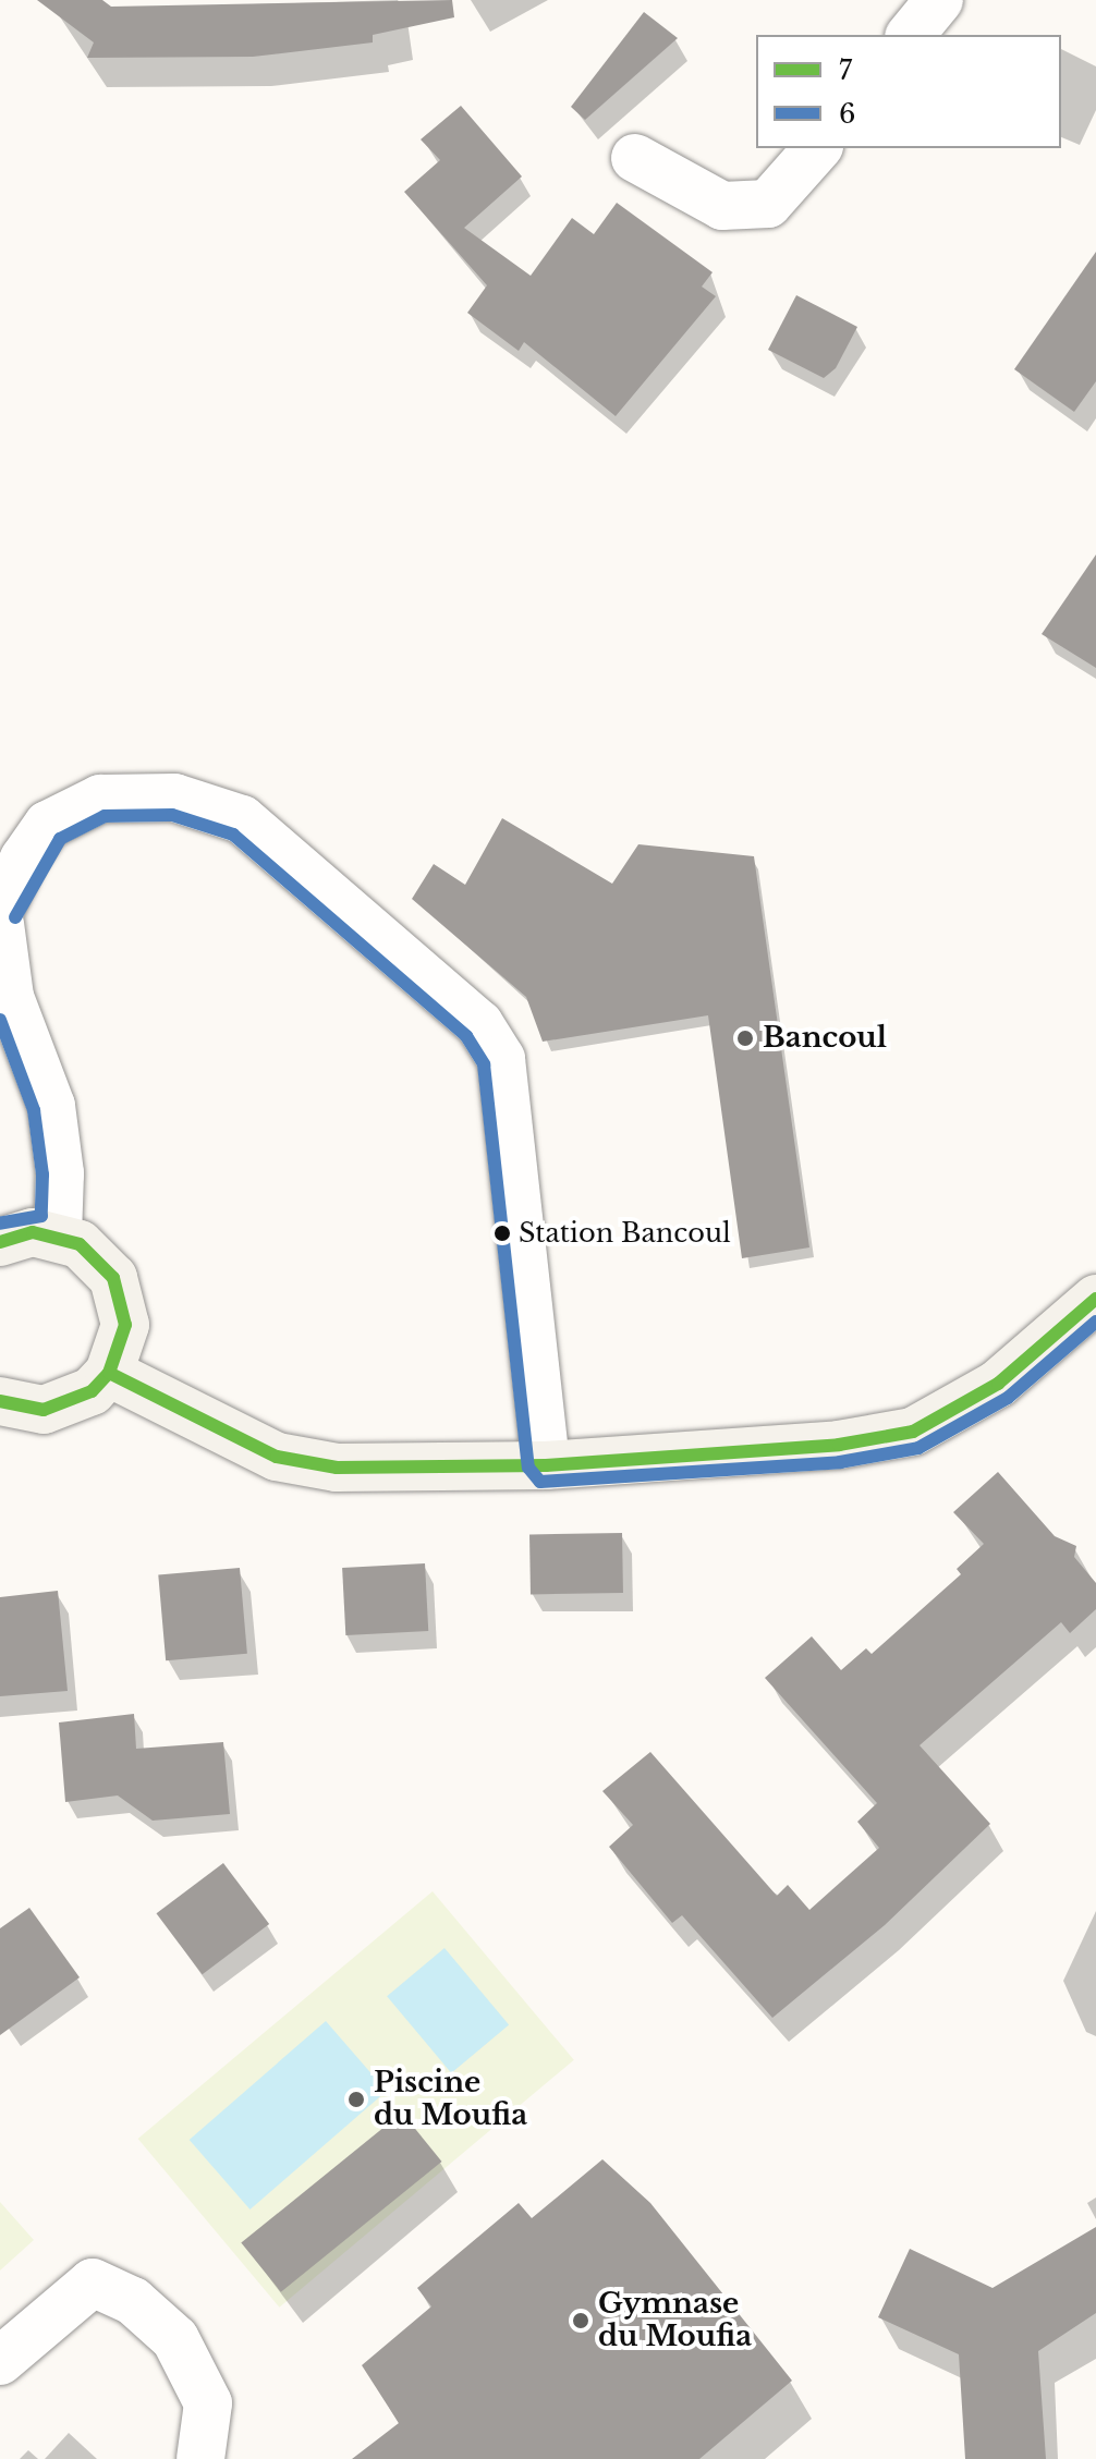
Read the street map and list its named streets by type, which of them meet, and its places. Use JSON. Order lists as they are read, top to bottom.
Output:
{
  "places": [
    "Bancoul",
    "Station Bancoul",
    "Piscine du Moufia",
    "Gymnase du Moufia"
  ],
  "lines": ["transit line 6", "transit line 7"],
  "legend": ["7", "6"]
}
